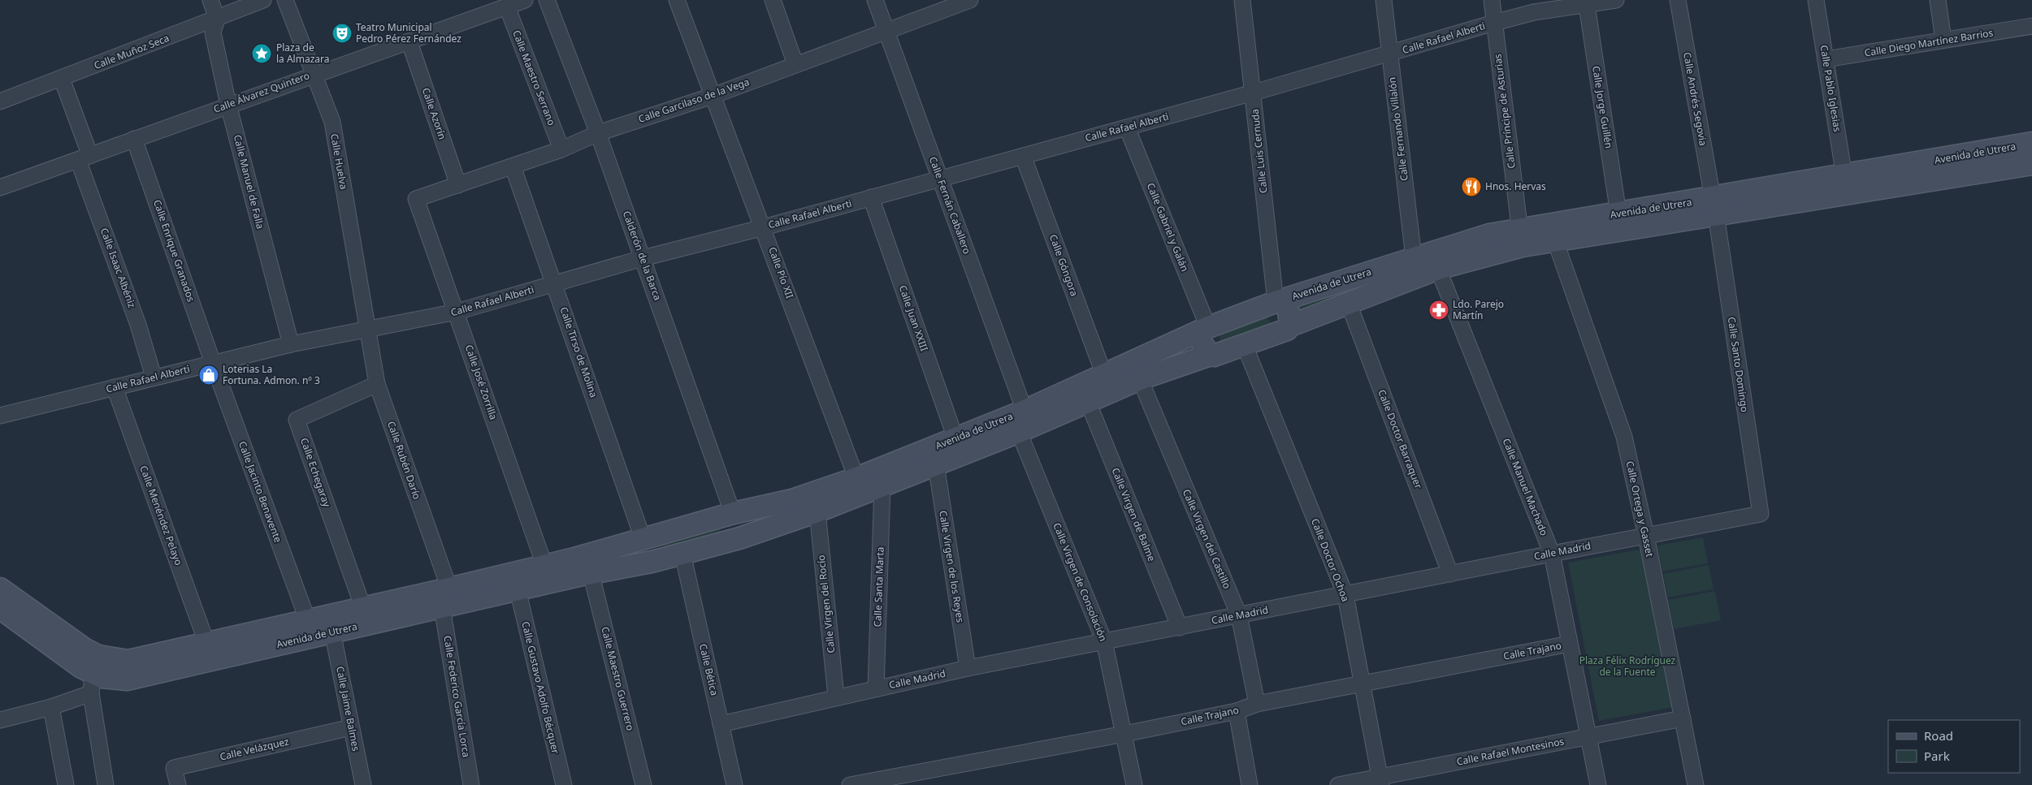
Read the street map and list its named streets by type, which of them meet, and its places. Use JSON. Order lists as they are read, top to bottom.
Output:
{
  "streets": {
    "street": [
      "Calle Rafael Alberti",
      "Calle Diego Martínez Barrios",
      "Calle Muñoz Seca",
      "Calle Maestro Serrano",
      "Calle Pablo Iglesias",
      "Calle Álvarez Quintero",
      "Calle Andrés Segovia",
      "Calle Garcilaso de la Vega",
      "Calle Jorge Guillén",
      "Calle Príncipe de Asturias",
      "Calle Azorín",
      "Calle Fernando Villalón",
      "Calle Luis Cernuda",
      "Avenida de Utrera",
      "Calle Huelva",
      "Calle Manuel de Falla",
      "Calle Fernán Caballero",
      "Calle Gabriel y Galán",
      "Calle Enrique Granados",
      "Calderón de la Barca",
      "Calle Góngora",
      "Calle Isaac Albéniz",
      "Calle Pío XII",
      "Calle Juan XXIII",
      "Calle Tirso de Molina",
      "Calle Santo Domingo",
      "Calle José Zorrilla",
      "Calle Doctor Barraquer",
      "Calle Rubén Darío",
      "Calle Echegaray",
      "Calle Manuel Machado",
      "Calle Jacinto Benavente",
      "Calle Ortega y Gasset",
      "Calle Virgen de Balme",
      "Calle Menéndez Pelayo",
      "Calle Virgen del Castillo",
      "Calle Madrid",
      "Calle Doctor Ochoa",
      "Calle Virgen de los Reyes",
      "Calle Virgen de Consolación",
      "Calle Santa Marta",
      "Calle Virgen del Rocío",
      "Calle Trajano",
      "Calle Bética",
      "Calle Maestro Guerrero",
      "Calle Gustavo Adolfo Bécquer",
      "Calle Federico García Lorca",
      "Calle Jaime Balmes",
      "Calle Velázquez",
      "Calle Rafael Montesinos"
    ]
  },
  "crossings": [
    ["Calle Rafael Alberti", "Calle Jorge Guillén"],
    ["Calle Rafael Alberti", "Calle Príncipe de Asturias"],
    ["Calle Rafael Alberti", "Calle Fernando Villalón"],
    ["Calle Rafael Alberti", "Calle Luis Cernuda"],
    ["Calle Rafael Alberti", "Calle Huelva"],
    ["Calle Rafael Alberti", "Calle Manuel de Falla"],
    ["Calle Rafael Alberti", "Calle Fernán Caballero"],
    ["Calle Rafael Alberti", "Calle Gabriel y Galán"],
    ["Calle Rafael Alberti", "Calle Enrique Granados"],
    ["Calle Rafael Alberti", "Calderón de la Barca"],
    ["Calle Rafael Alberti", "Calle Góngora"],
    ["Calle Rafael Alberti", "Calle Isaac Albéniz"],
    ["Calle Rafael Alberti", "Calle Pío XII"],
    ["Calle Rafael Alberti", "Calle Juan XXIII"],
    ["Calle Rafael Alberti", "Calle Tirso de Molina"],
    ["Calle Rafael Alberti", "Calle José Zorrilla"],
    ["Calle Rafael Alberti", "Calle Rubén Darío"],
    ["Calle Rafael Alberti", "Calle Jacinto Benavente"],
    ["Calle Rafael Alberti", "Calle Menéndez Pelayo"],
    ["Calle Diego Martínez Barrios", "Calle Pablo Iglesias"],
    ["Calle Muñoz Seca", "Calle Manuel de Falla"],
    ["Calle Muñoz Seca", "Calle Isaac Albéniz"],
    ["Calle Maestro Serrano", "Calle Álvarez Quintero"],
    ["Calle Maestro Serrano", "Calle Garcilaso de la Vega"],
    ["Calle Pablo Iglesias", "Avenida de Utrera"],
    ["Calle Álvarez Quintero", "Calle Azorín"],
    ["Calle Álvarez Quintero", "Calle Huelva"],
    ["Calle Álvarez Quintero", "Calle Manuel de Falla"],
    ["Calle Álvarez Quintero", "Calle Enrique Granados"],
    ["Calle Álvarez Quintero", "Calle Isaac Albéniz"],
    ["Calle Andrés Segovia", "Avenida de Utrera"],
    ["Calle Andrés Segovia", "Calle Santo Domingo"],
    ["Calle Garcilaso de la Vega", "Calle Azorín"],
    ["Calle Garcilaso de la Vega", "Calle Fernán Caballero"],
    ["Calle Garcilaso de la Vega", "Calderón de la Barca"],
    ["Calle Garcilaso de la Vega", "Calle Pío XII"],
    ["Calle Garcilaso de la Vega", "Calle Tirso de Molina"],
    ["Calle Garcilaso de la Vega", "Calle José Zorrilla"],
    ["Calle Jorge Guillén", "Avenida de Utrera"],
    ["Calle Príncipe de Asturias", "Avenida de Utrera"],
    ["Calle Fernando Villalón", "Avenida de Utrera"],
    ["Calle Luis Cernuda", "Avenida de Utrera"],
    ["Avenida de Utrera", "Calle Fernán Caballero"],
    ["Avenida de Utrera", "Calle Gabriel y Galán"],
    ["Avenida de Utrera", "Calderón de la Barca"],
    ["Avenida de Utrera", "Calle Góngora"],
    ["Avenida de Utrera", "Calle Pío XII"],
    ["Avenida de Utrera", "Calle Juan XXIII"],
    ["Avenida de Utrera", "Calle Tirso de Molina"],
    ["Avenida de Utrera", "Calle Santo Domingo"],
    ["Avenida de Utrera", "Calle José Zorrilla"],
    ["Avenida de Utrera", "Calle Doctor Barraquer"],
    ["Avenida de Utrera", "Calle Rubén Darío"],
    ["Avenida de Utrera", "Calle Echegaray"],
    ["Avenida de Utrera", "Calle Manuel Machado"],
    ["Avenida de Utrera", "Calle Jacinto Benavente"],
    ["Avenida de Utrera", "Calle Ortega y Gasset"],
    ["Avenida de Utrera", "Calle Virgen de Balme"],
    ["Avenida de Utrera", "Calle Menéndez Pelayo"],
    ["Avenida de Utrera", "Calle Virgen del Castillo"],
    ["Avenida de Utrera", "Calle Doctor Ochoa"],
    ["Avenida de Utrera", "Calle Virgen de los Reyes"],
    ["Avenida de Utrera", "Calle Virgen de Consolación"],
    ["Avenida de Utrera", "Calle Santa Marta"],
    ["Avenida de Utrera", "Calle Virgen del Rocío"],
    ["Avenida de Utrera", "Calle Bética"],
    ["Avenida de Utrera", "Calle Maestro Guerrero"],
    ["Avenida de Utrera", "Calle Gustavo Adolfo Bécquer"],
    ["Avenida de Utrera", "Calle Federico García Lorca"],
    ["Avenida de Utrera", "Calle Jaime Balmes"],
    ["Calle Huelva", "Calle Rubén Darío"],
    ["Calle Enrique Granados", "Calle Jacinto Benavente"],
    ["Calle Santo Domingo", "Calle Madrid"],
    ["Calle Doctor Barraquer", "Calle Madrid"],
    ["Calle Rubén Darío", "Calle Echegaray"],
    ["Calle Rubén Darío", "Calle Federico García Lorca"],
    ["Calle Manuel Machado", "Calle Madrid"],
    ["Calle Manuel Machado", "Calle Trajano"],
    ["Calle Manuel Machado", "Calle Rafael Montesinos"],
    ["Calle Ortega y Gasset", "Calle Madrid"],
    ["Calle Ortega y Gasset", "Calle Rafael Montesinos"],
    ["Calle Virgen de Balme", "Calle Madrid"],
    ["Calle Virgen del Castillo", "Calle Madrid"],
    ["Calle Virgen del Castillo", "Calle Trajano"],
    ["Calle Madrid", "Calle Doctor Ochoa"],
    ["Calle Madrid", "Calle Virgen de los Reyes"],
    ["Calle Madrid", "Calle Virgen de Consolación"],
    ["Calle Madrid", "Calle Santa Marta"],
    ["Calle Madrid", "Calle Virgen del Rocío"],
    ["Calle Madrid", "Calle Bética"],
    ["Calle Doctor Ochoa", "Calle Trajano"],
    ["Calle Doctor Ochoa", "Calle Rafael Montesinos"],
    ["Calle Virgen de Consolación", "Calle Trajano"],
    ["Calle Jaime Balmes", "Calle Velázquez"]
  ],
  "parks": ["Plaza Félix Rodríguez de la Fuente"],
  "places": {
    "theatre": ["Teatro Municipal Pedro Pérez Fernández"],
    "place": ["Plaza de la Almazara"],
    "restaurant": ["Hnos. Hervas"],
    "pharmacy": ["Ldo. Parejo Martín"],
    "shop": ["Loterias La Fortuna. Admon. nº 3"]
  },
  "legend": ["Road", "Park"]
}
